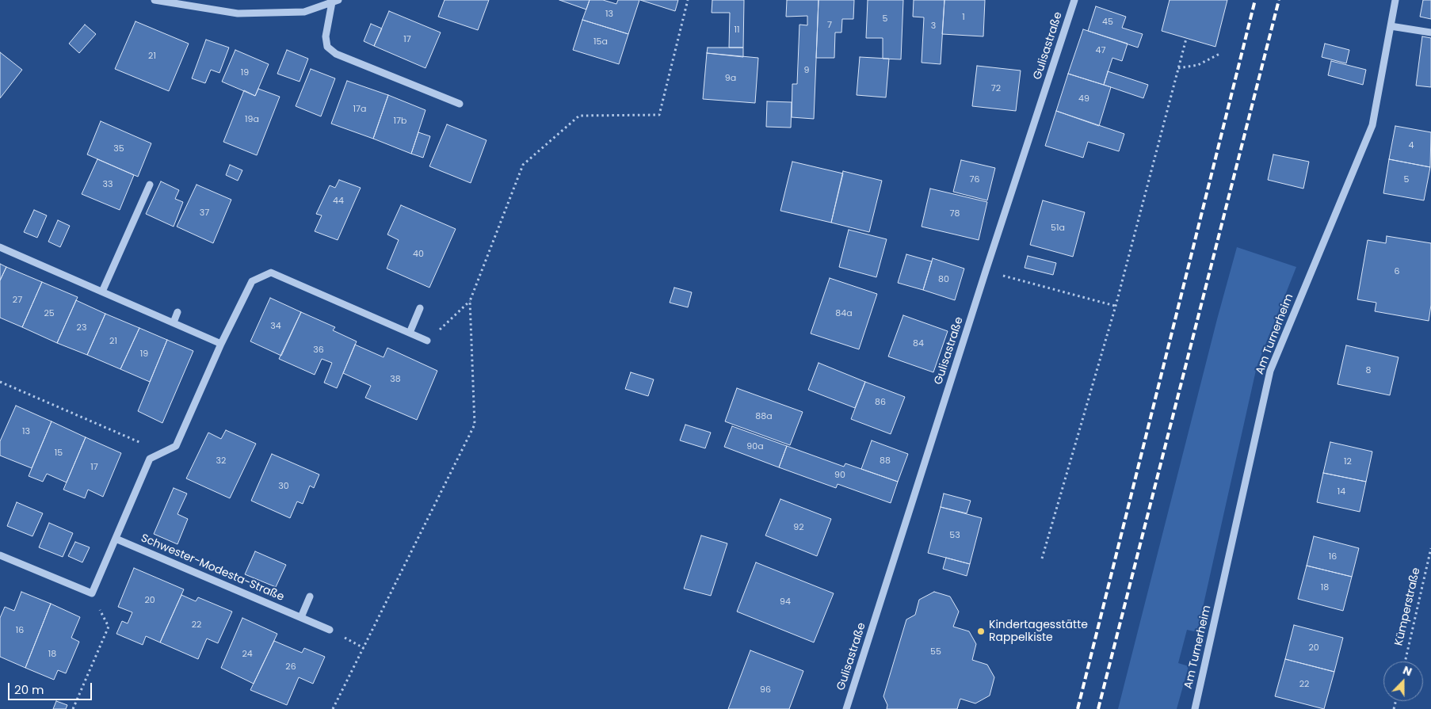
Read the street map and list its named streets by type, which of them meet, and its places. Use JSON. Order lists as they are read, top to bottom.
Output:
{
  "streets": {
    "street": ["Gulisastraße", "Am Turnerheim", "Schwester-Modesta-Straße"],
    "path": ["Kümperstraße"]
  },
  "places": ["Kindertagesstätte Rappelkiste"],
  "house_numbers": [
    "13",
    "1",
    "5",
    "45",
    "7",
    "3",
    "11",
    "17",
    "15a",
    "47",
    "21",
    "9",
    "19",
    "9a",
    "72",
    "49",
    "17a",
    "19a",
    "17b",
    "4",
    "35",
    "76",
    "5",
    "33",
    "44",
    "37",
    "78",
    "51a",
    "40",
    "6",
    "80",
    "27",
    "25",
    "84a",
    "34",
    "23",
    "21",
    "84",
    "36",
    "19",
    "8",
    "38",
    "86",
    "88a",
    "13",
    "90a",
    "15",
    "32",
    "88",
    "12",
    "17",
    "90",
    "30",
    "14",
    "92",
    "53",
    "16",
    "18",
    "20",
    "94",
    "22",
    "16",
    "20",
    "55",
    "18",
    "24",
    "26",
    "22",
    "96"
  ],
  "scale_bar": "20 m",
  "north": "top"
}
